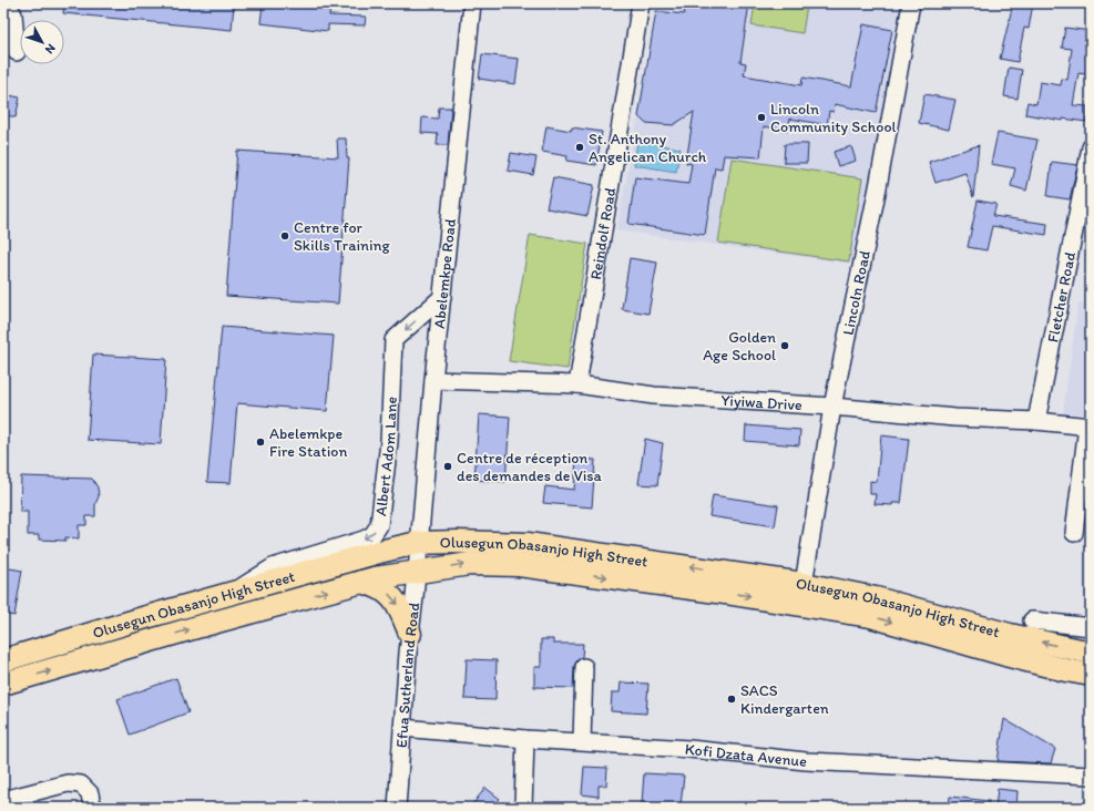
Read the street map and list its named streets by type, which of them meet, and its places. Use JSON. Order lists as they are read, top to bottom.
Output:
{
  "streets": {
    "main road": ["Olusegun Obasanjo High Street"],
    "street": [
      "Reindolf Road",
      "Abelemkpe Road",
      "Lincoln Road",
      "Fletcher Road",
      "Yiyiwa Drive",
      "Albert Adom Lane",
      "Efua Sutherland Road",
      "Kofi Dzata Avenue"
    ]
  },
  "crossings": [
    ["Reindolf Road", "Yiyiwa Drive"],
    ["Abelemkpe Road", "Yiyiwa Drive"],
    ["Abelemkpe Road", "Albert Adom Lane"],
    ["Abelemkpe Road", "Olusegun Obasanjo High Street"],
    ["Abelemkpe Road", "Efua Sutherland Road"],
    ["Lincoln Road", "Yiyiwa Drive"],
    ["Lincoln Road", "Olusegun Obasanjo High Street"],
    ["Fletcher Road", "Yiyiwa Drive"],
    ["Albert Adom Lane", "Olusegun Obasanjo High Street"],
    ["Olusegun Obasanjo High Street", "Efua Sutherland Road"],
    ["Efua Sutherland Road", "Kofi Dzata Avenue"]
  ],
  "one_way": ["Albert Adom Lane"],
  "places": [
    "Lincoln Community School",
    "St. Anthony Angelican Church",
    "Centre for Skills Training",
    "Golden Age School",
    "Abelemkpe Fire Station",
    "Centre de réception des demandes de Visa",
    "SACS Kindergarten"
  ],
  "north": "bottom right"
}
